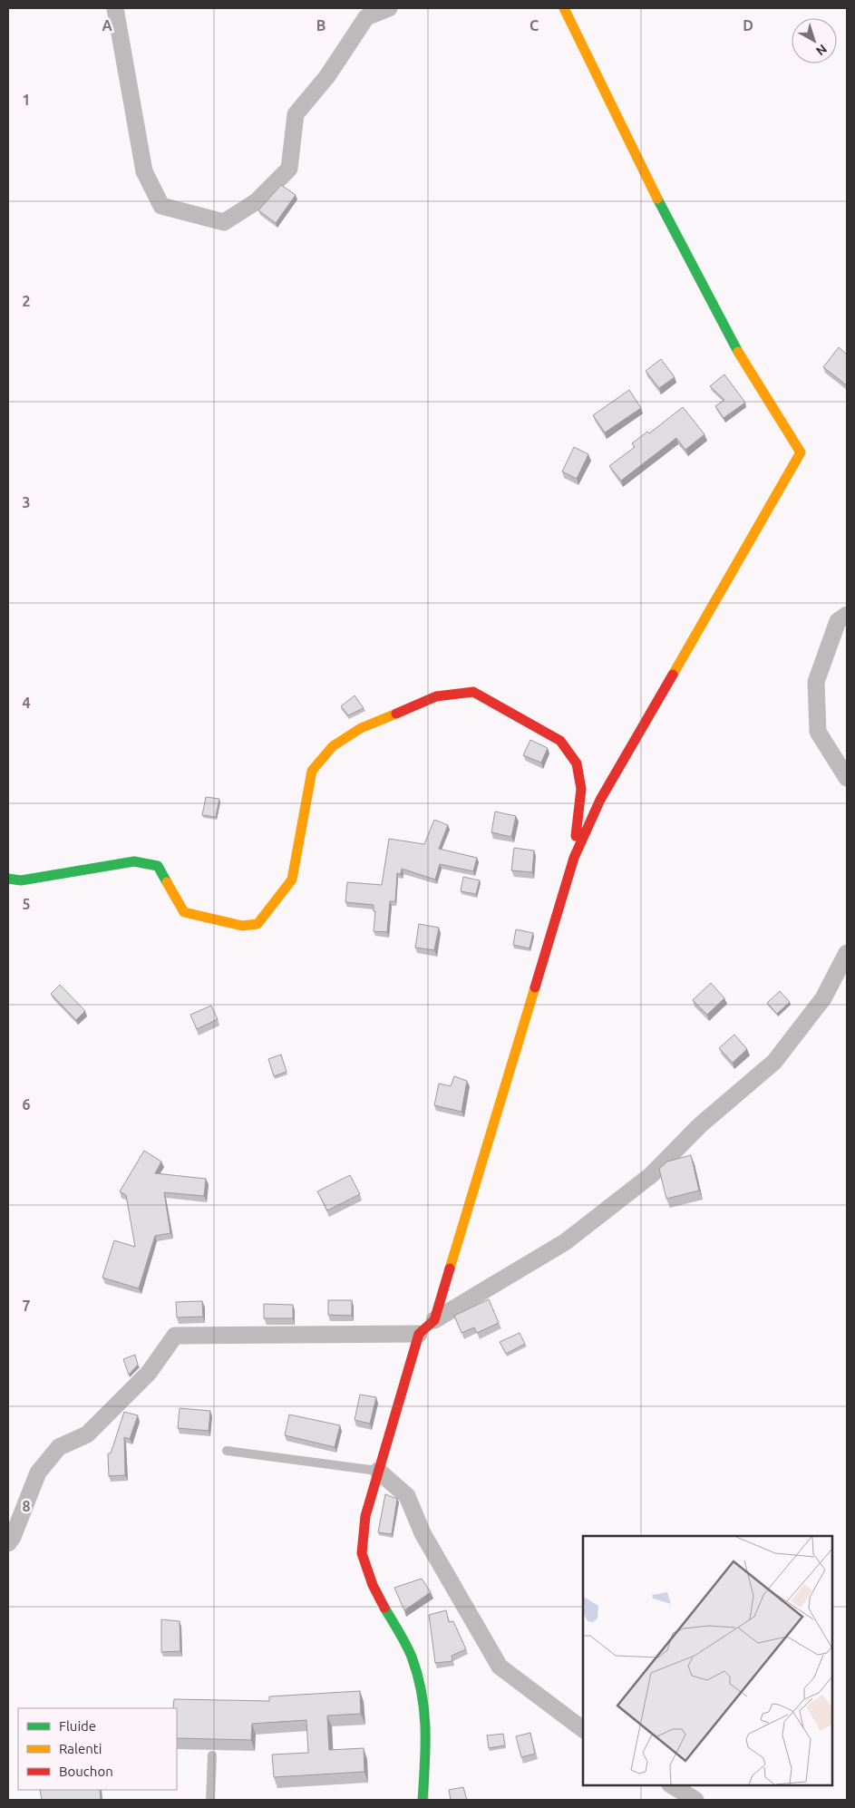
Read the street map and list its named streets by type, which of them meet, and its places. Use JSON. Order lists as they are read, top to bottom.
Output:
{
  "legend": ["Fluide", "Ralenti", "Bouchon"],
  "north": "bottom right",
  "grid": {
    "columns": [
      "A",
      "B",
      "C",
      "D"
    ],
    "rows": [
      "1",
      "2",
      "3",
      "4",
      "5",
      "6",
      "7",
      "8"
    ]
  }
}
